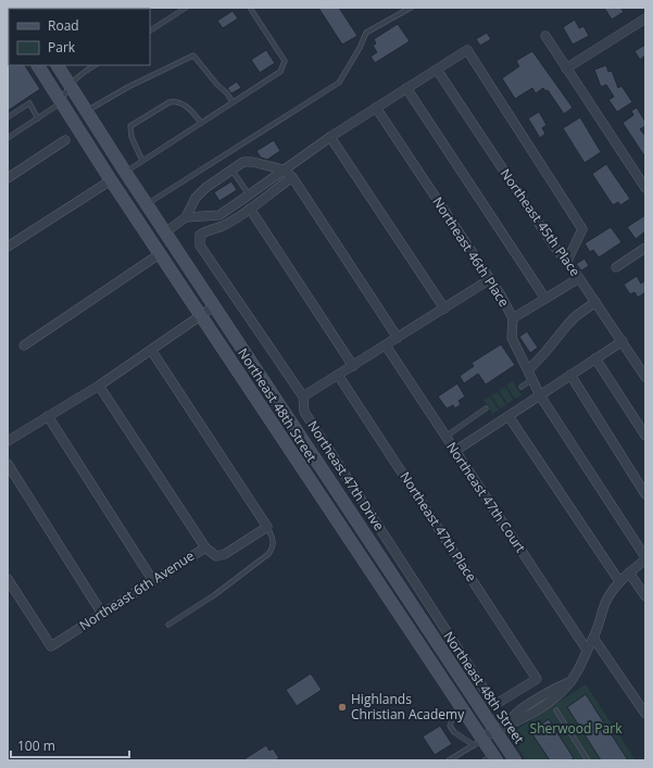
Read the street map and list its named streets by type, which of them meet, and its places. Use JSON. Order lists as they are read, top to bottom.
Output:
{
  "streets": {
    "main road": ["Northeast 48th Street"],
    "street": [
      "Northeast 45th Place",
      "Northeast 46th Place",
      "Northeast 47th Drive",
      "Northeast 47th Court",
      "Northeast 47th Place",
      "Northeast 6th Avenue"
    ]
  },
  "crossings": [
    ["Northeast 47th Drive", "Northeast 47th Place"]
  ],
  "parks": ["Sherwood Park"],
  "places": ["Highlands Christian Academy"],
  "legend": ["Road", "Park"],
  "scale_bar": "100 m"
}
